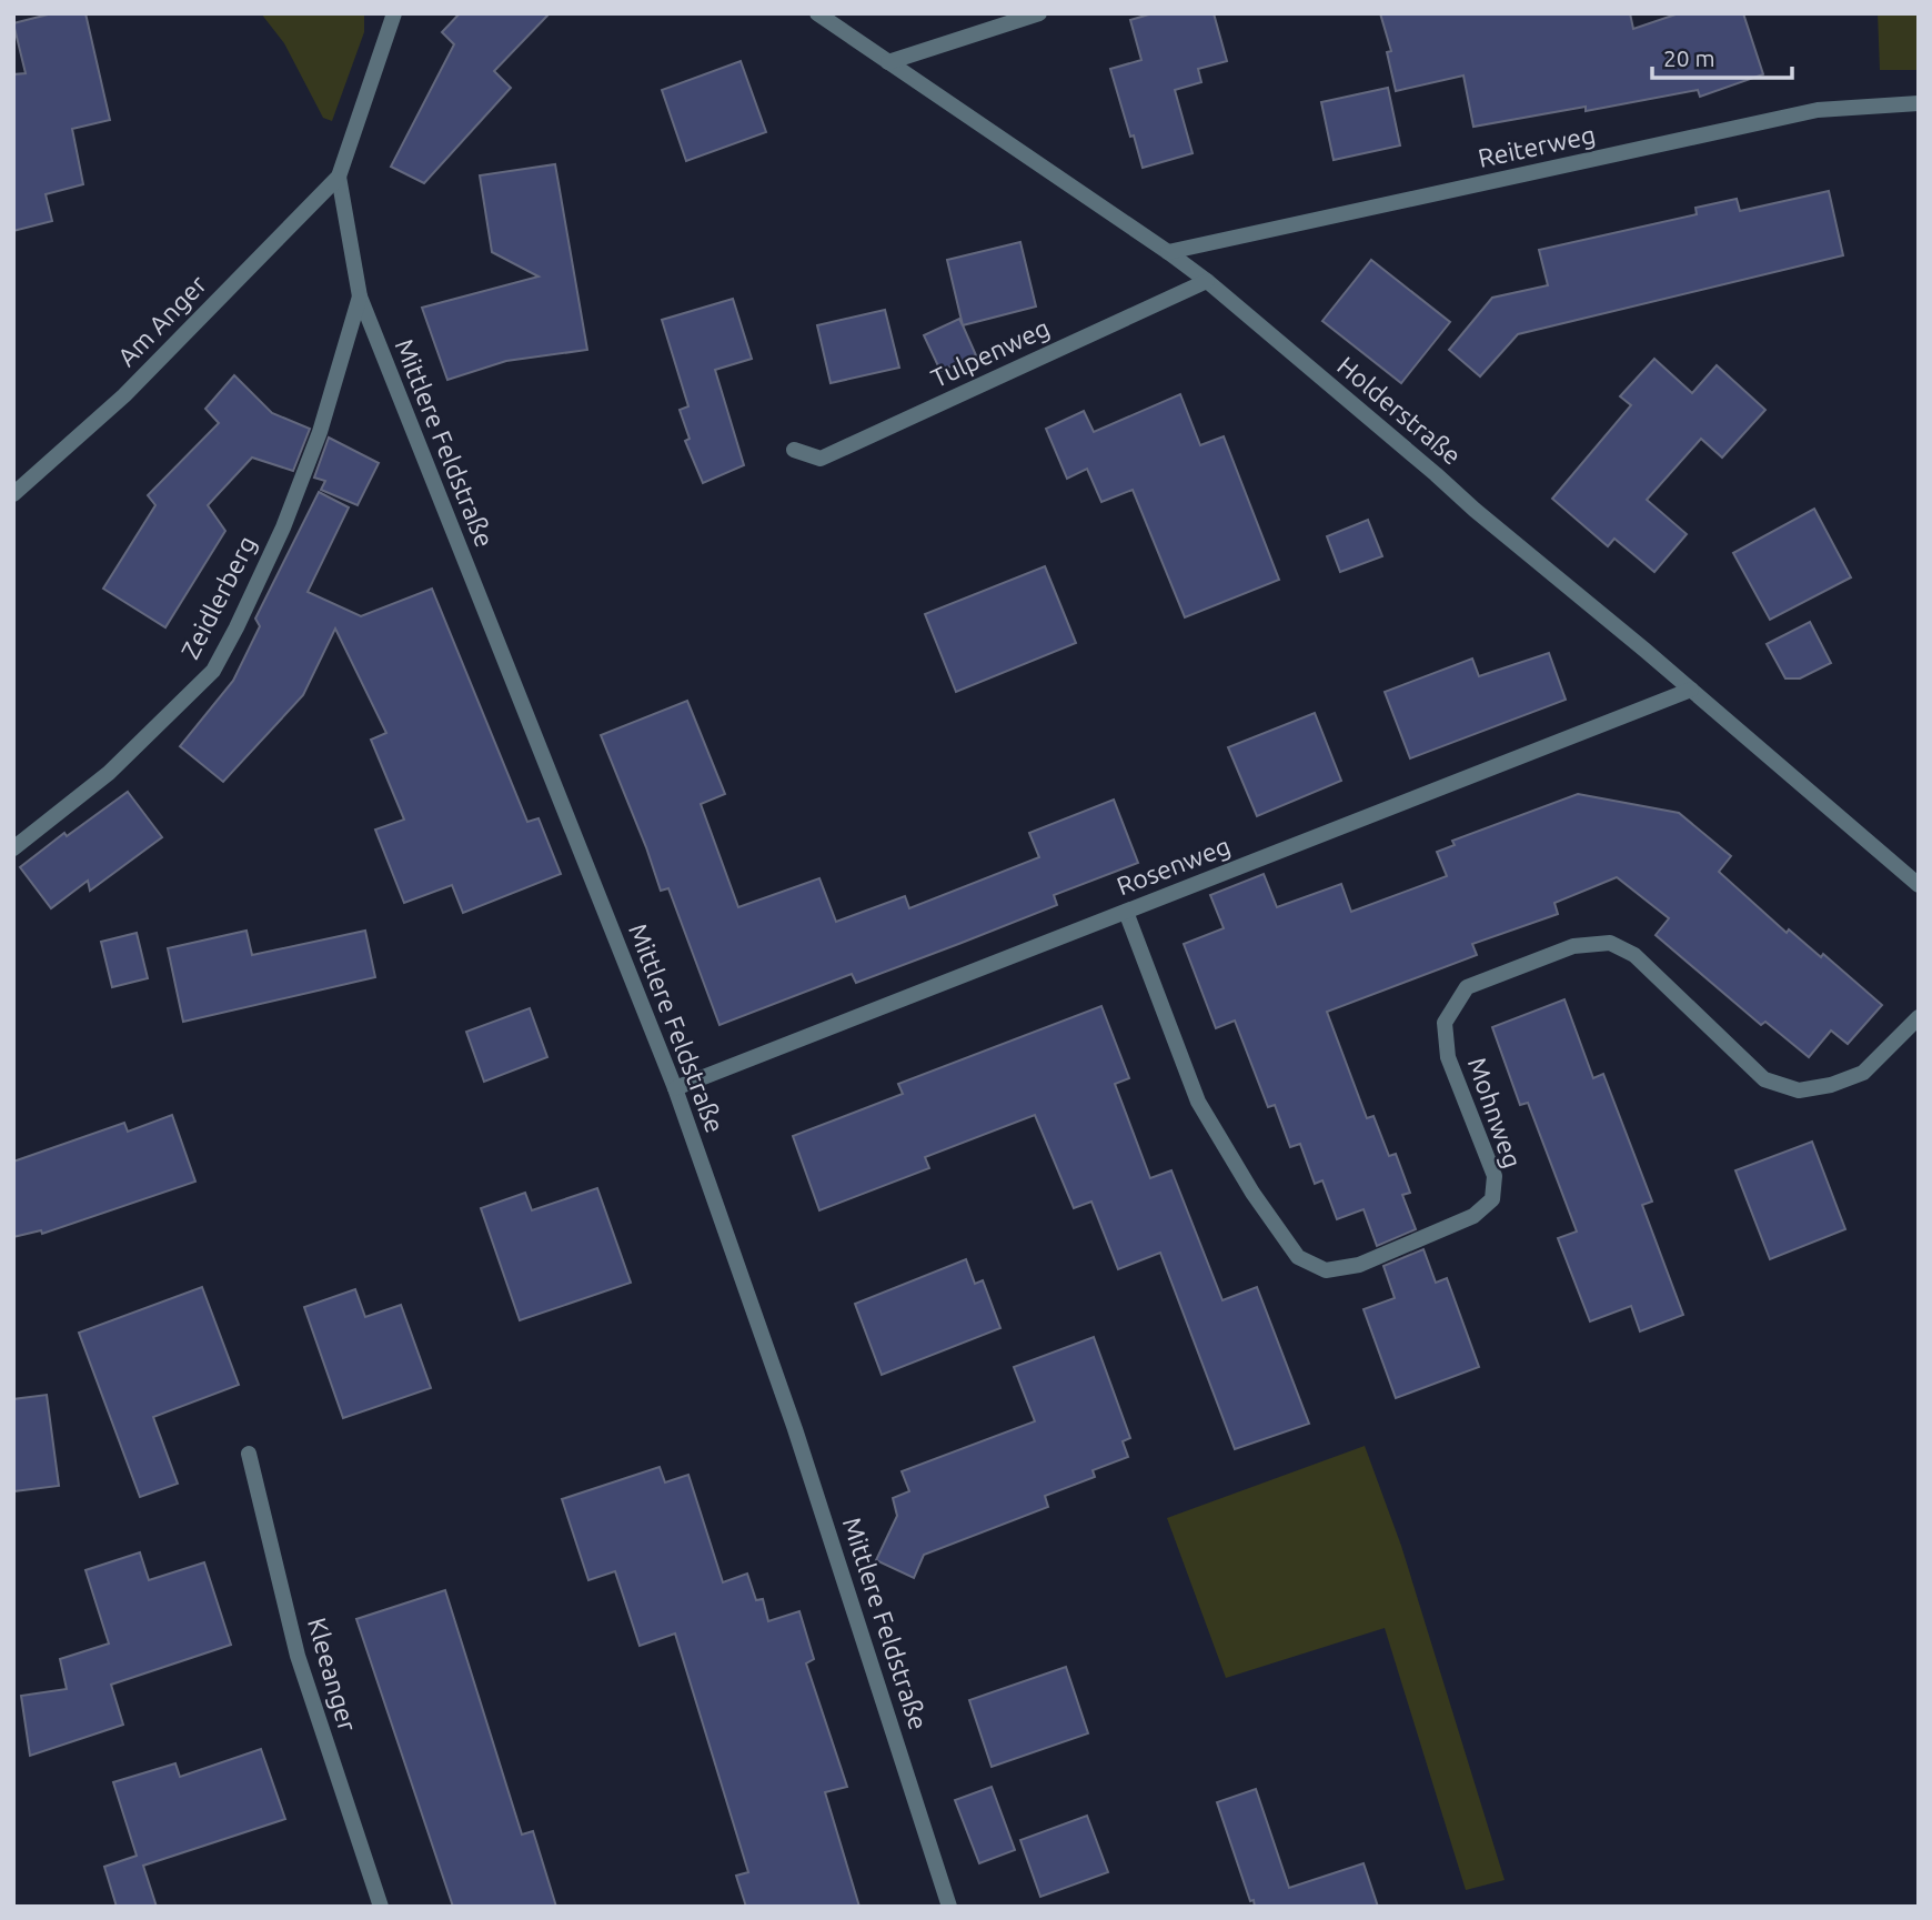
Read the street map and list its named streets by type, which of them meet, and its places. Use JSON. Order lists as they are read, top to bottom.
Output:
{
  "streets": {
    "street": [
      "Reiterweg",
      "Am Anger",
      "Tulpenweg",
      "Holderstraße",
      "Mittlere Feldstraße",
      "Zeidlerberg",
      "Rosenweg",
      "Mohnweg",
      "Kleeanger"
    ]
  },
  "crossings": [
    ["Reiterweg", "Holderstraße"],
    ["Am Anger", "Mittlere Feldstraße"],
    ["Tulpenweg", "Holderstraße"],
    ["Holderstraße", "Rosenweg"],
    ["Mittlere Feldstraße", "Zeidlerberg"],
    ["Mittlere Feldstraße", "Rosenweg"],
    ["Rosenweg", "Mohnweg"]
  ],
  "scale_bar": "20 m"
}
